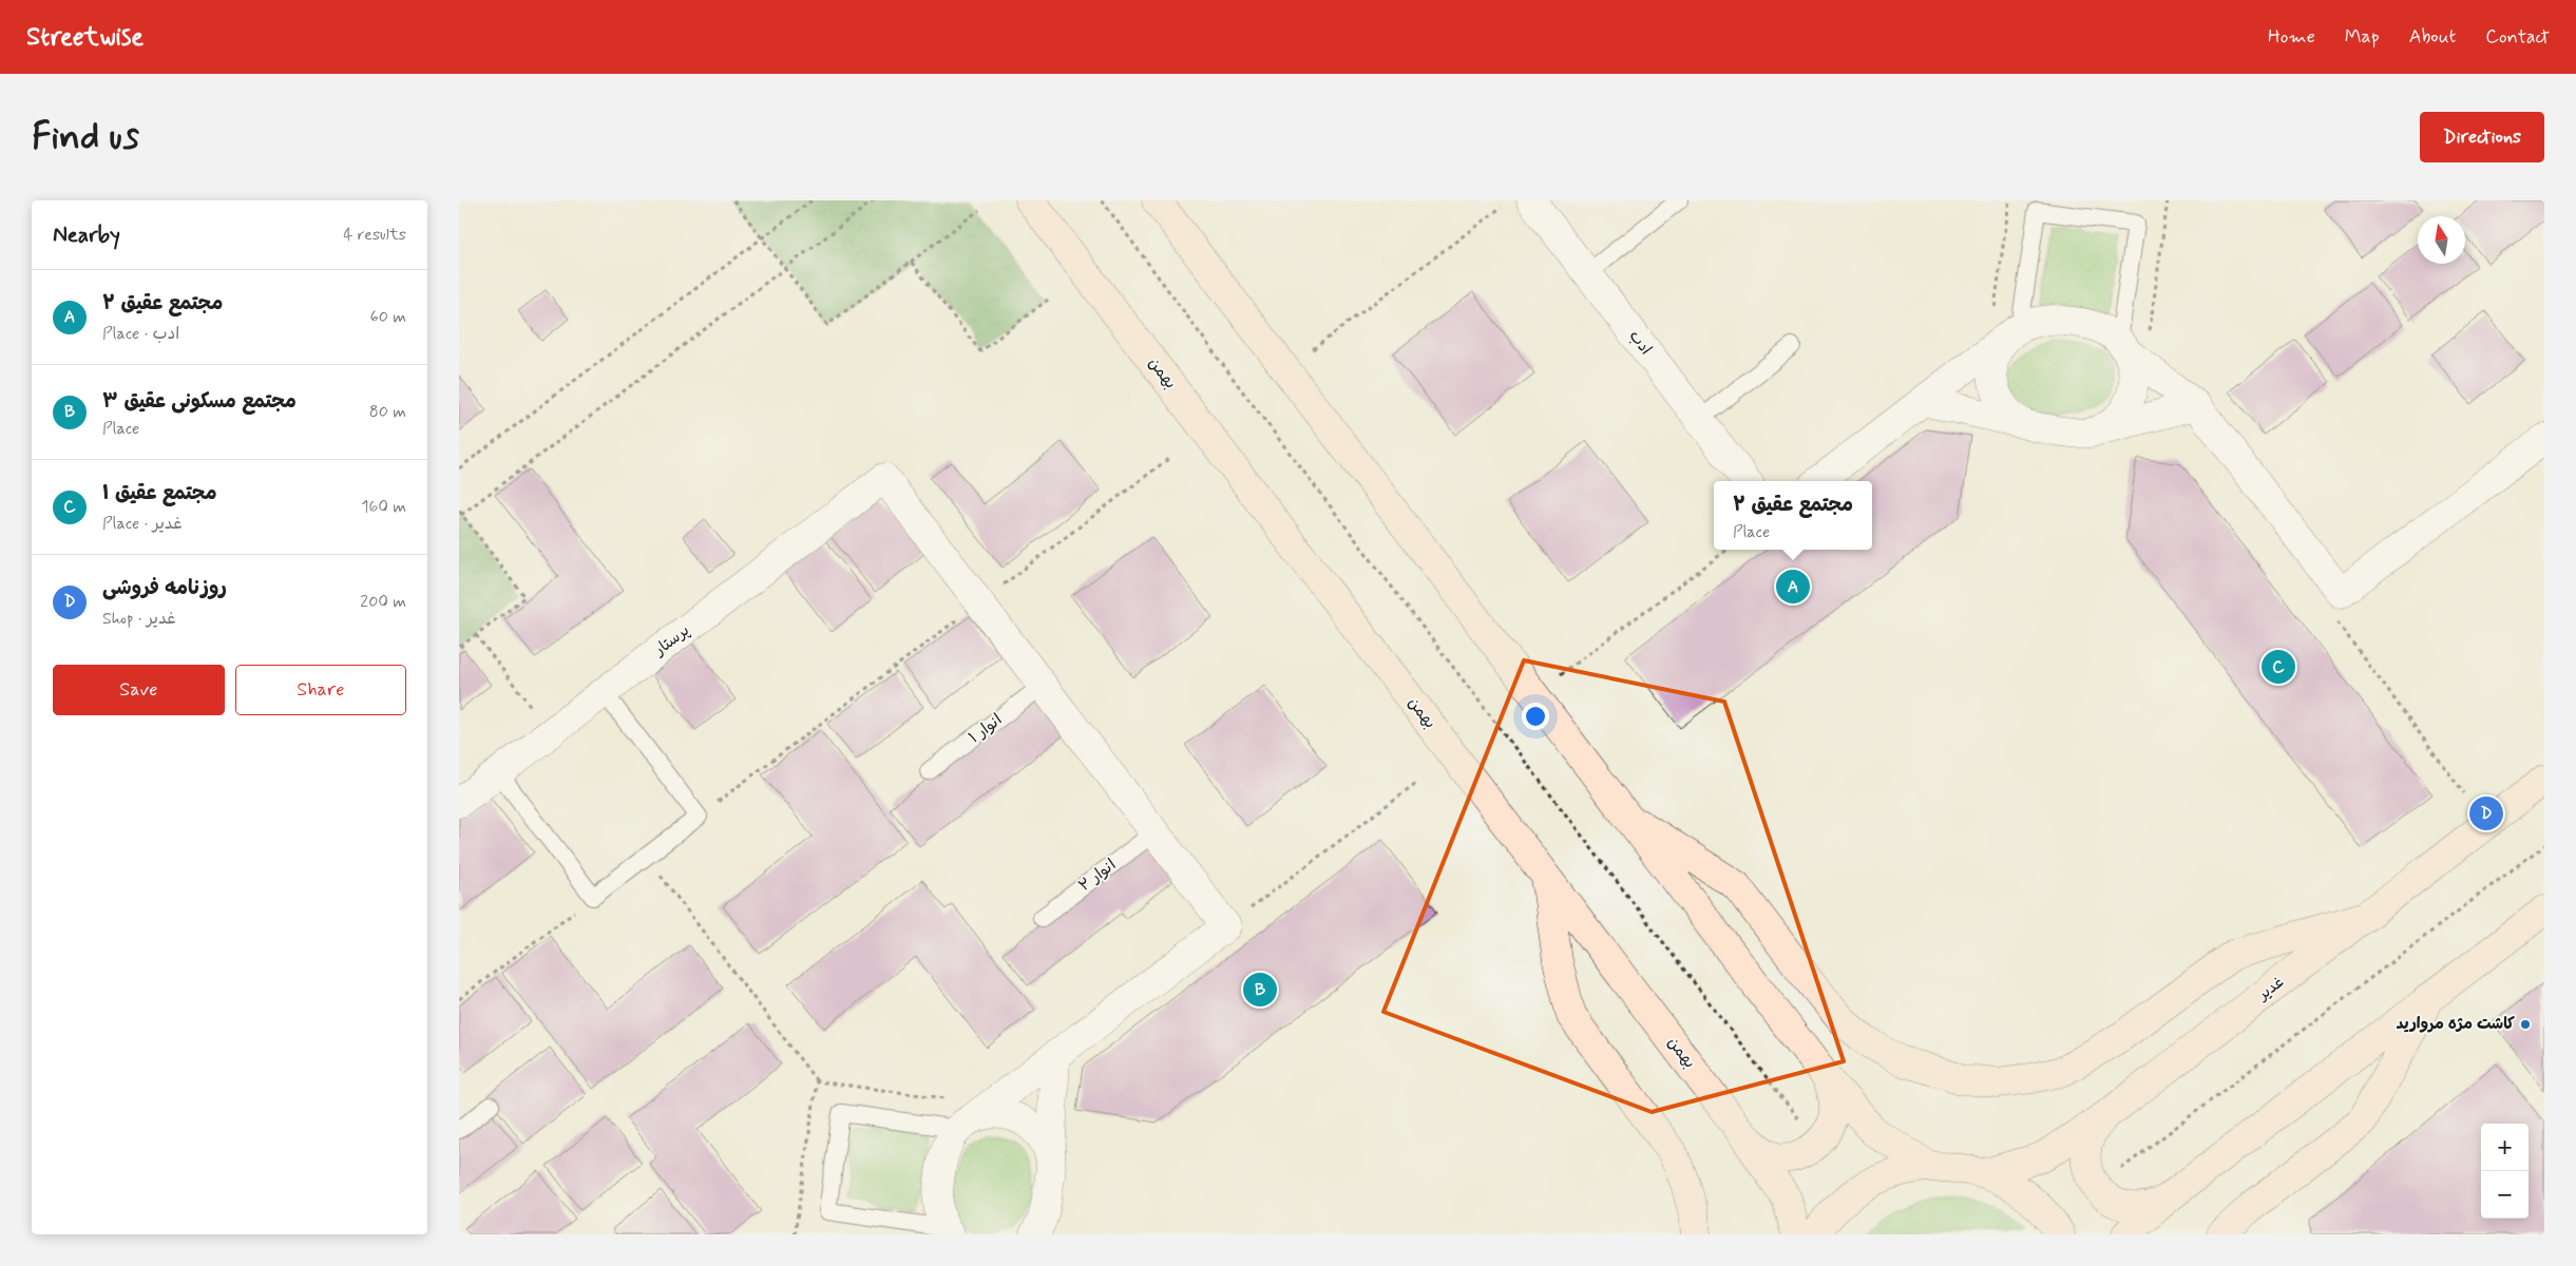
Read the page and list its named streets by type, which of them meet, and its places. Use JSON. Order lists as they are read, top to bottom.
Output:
{
  "streets": {
    "main road": ["بهمن", "غدیر"],
    "street": ["ادب", "پرستار"],
    "lane": ["انوار ۱", "انوار ۲"]
  },
  "places": ["کاشت مژه مروارید"],
  "north": "top",
  "page": {
    "header": "Streetwise",
    "nav": [
      "Home",
      "Map",
      "About",
      "Contact"
    ],
    "buttons": [
      "Directions",
      ["Save", "Share"]
    ],
    "title": "Find us",
    "heading": ["Nearby", "4 results"],
    "list": [
      {
        "mark": "A",
        "name": "مجتمع عقیق ۲",
        "note": "Place · ادب",
        "value": "60 m"
      },
      {
        "mark": "B",
        "name": "مجتمع مسکونی عقیق ۳",
        "note": "Place",
        "value": "80 m"
      },
      {
        "mark": "C",
        "name": "مجتمع عقیق ۱",
        "note": "Place · غدیر",
        "value": "160 m"
      },
      {
        "mark": "D",
        "name": "روزنامه فروشی",
        "note": "Shop · غدیر",
        "value": "200 m"
      }
    ],
    "popup": ["مجتمع عقیق ۲", "Place"],
    "pins": [
      "A",
      "C",
      "D",
      "B"
    ],
    "map_buttons": ["+", "−"]
  }
}
